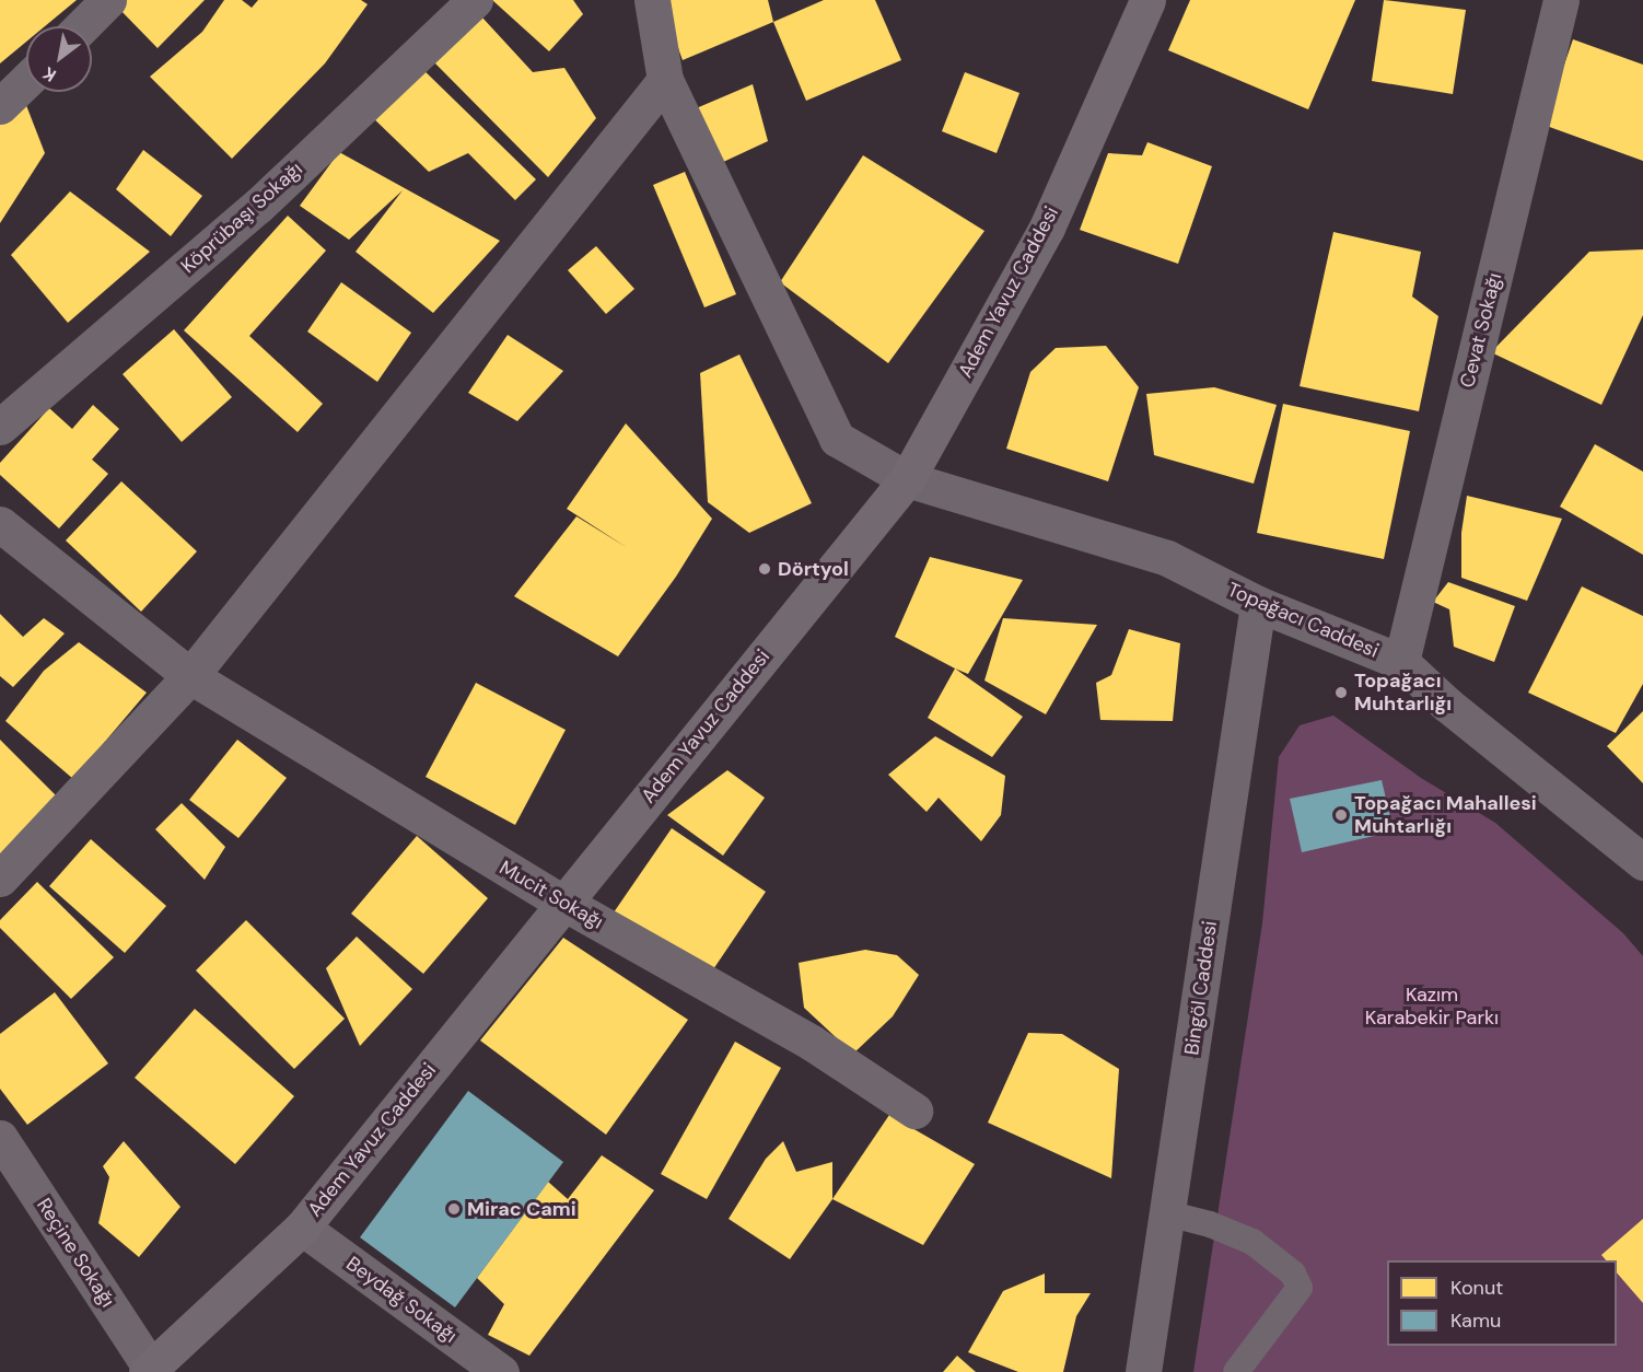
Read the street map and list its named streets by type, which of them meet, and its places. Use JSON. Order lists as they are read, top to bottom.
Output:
{
  "streets": {
    "street": [
      "Köprübaşı Sokağı",
      "Adem Yavuz Caddesi",
      "Cevat Sokağı",
      "Topağacı Caddesi",
      "Mucit Sokağı",
      "Bingöl Caddesi",
      "Reçine Sokağı",
      "Beydağ Sokağı"
    ]
  },
  "crossings": [
    ["Adem Yavuz Caddesi", "Topağacı Caddesi"],
    ["Adem Yavuz Caddesi", "Mucit Sokağı"],
    ["Adem Yavuz Caddesi", "Reçine Sokağı"],
    ["Adem Yavuz Caddesi", "Beydağ Sokağı"],
    ["Cevat Sokağı", "Topağacı Caddesi"],
    ["Topağacı Caddesi", "Bingöl Caddesi"]
  ],
  "parks": ["Kazım Karabekir Parkı"],
  "places": [
    "Dörtyol",
    "Topağacı Muhtarlığı",
    "Topağacı Mahallesi Muhtarlığı",
    "Mirac Cami"
  ],
  "legend": ["Konut", "Kamu"],
  "north": "bottom left"
}
